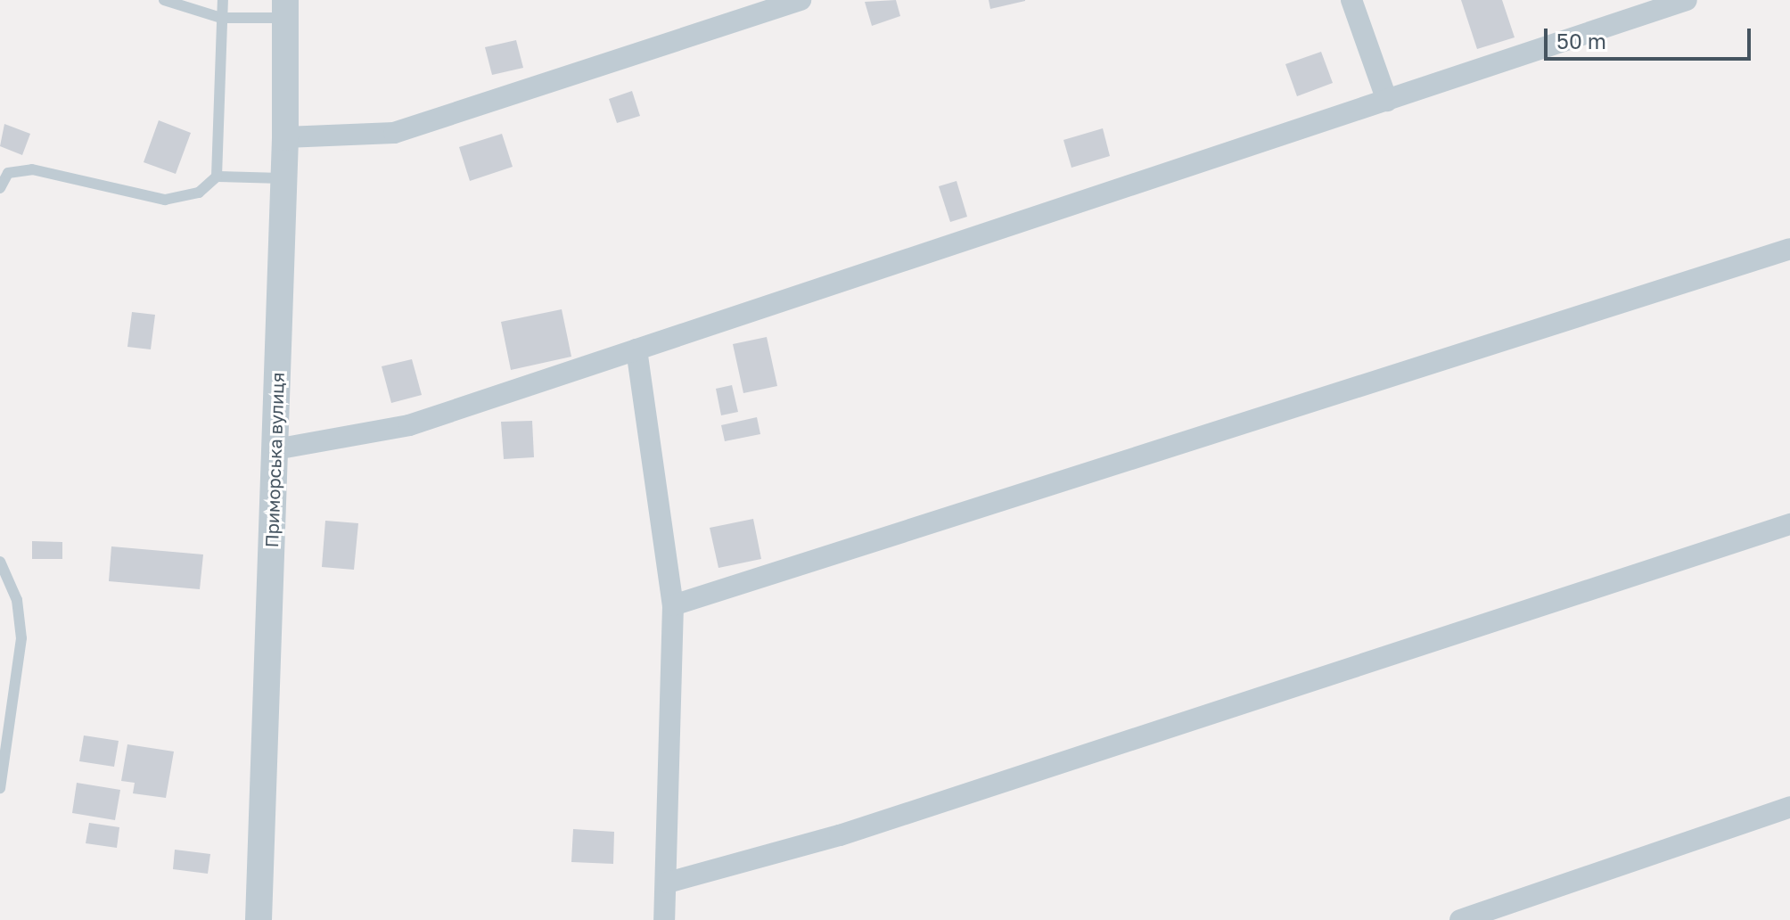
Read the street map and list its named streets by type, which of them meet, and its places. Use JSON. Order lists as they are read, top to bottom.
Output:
{
  "streets": {
    "street": ["Приморська вулиця"]
  },
  "scale_bar": "50 m"
}
